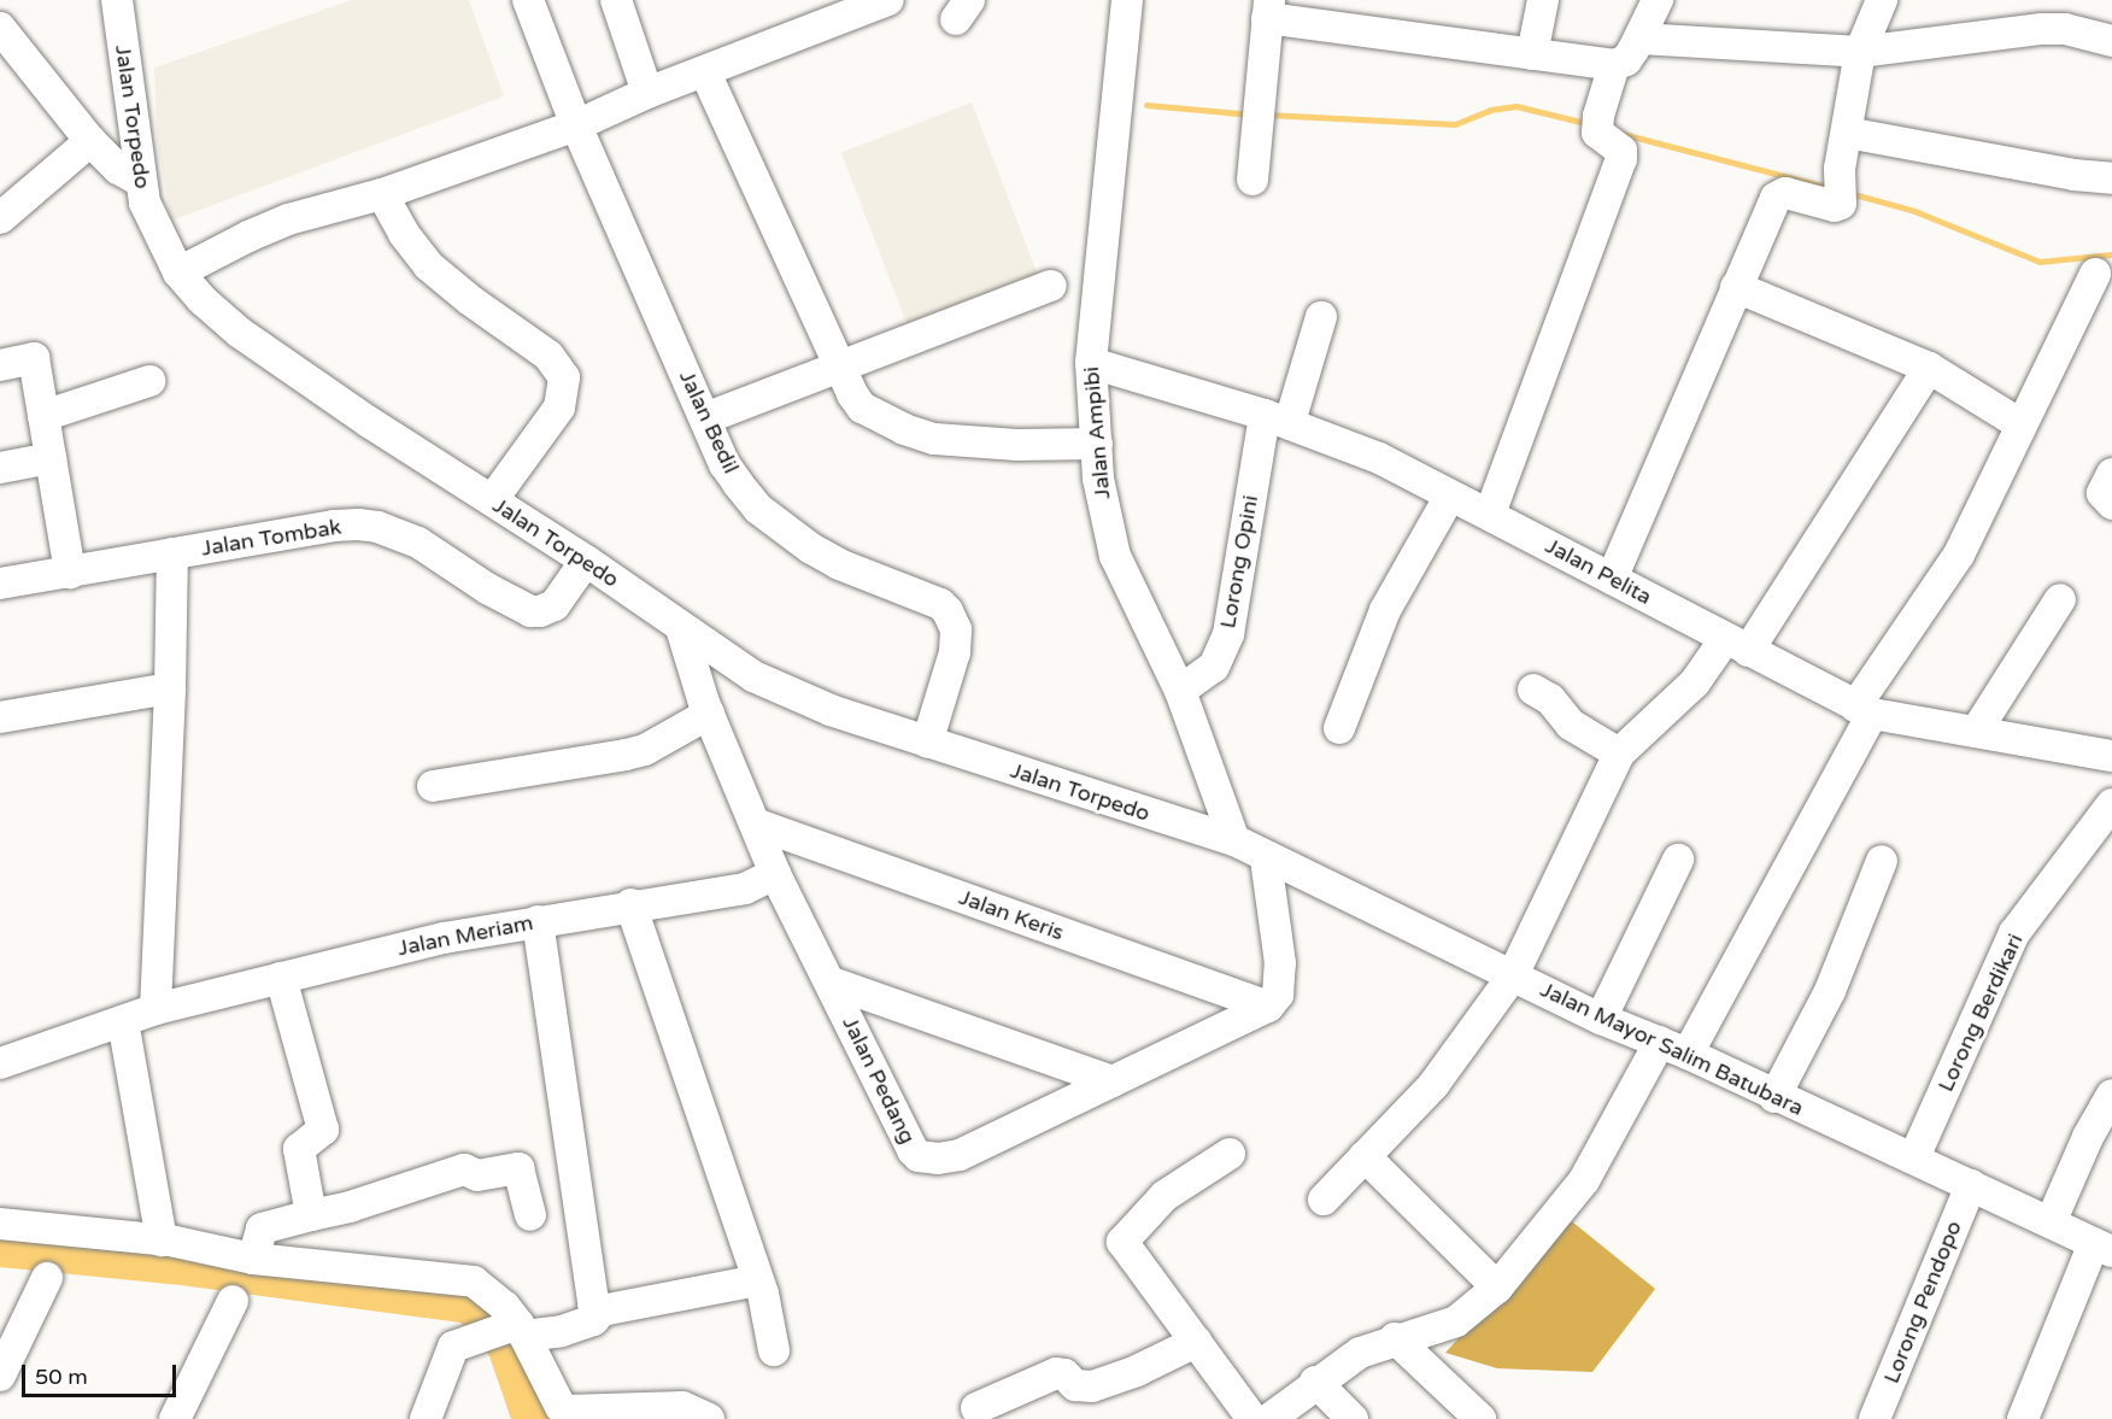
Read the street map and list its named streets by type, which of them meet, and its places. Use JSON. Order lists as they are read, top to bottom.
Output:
{
  "streets": {
    "street": [
      "Jalan Torpedo",
      "Jalan Bedil",
      "Jalan Ampibi",
      "Jalan Tombak",
      "Lorong Opini",
      "Jalan Pelita",
      "Jalan Keris",
      "Jalan Meriam",
      "Lorong Berdikari",
      "Jalan Mayor Salim Batubara",
      "Jalan Pedang",
      "Lorong Pendopo"
    ]
  },
  "crossings": [
    ["Jalan Torpedo", "Jalan Bedil"],
    ["Jalan Torpedo", "Jalan Ampibi"],
    ["Jalan Torpedo", "Jalan Tombak"],
    ["Jalan Torpedo", "Jalan Mayor Salim Batubara"],
    ["Jalan Torpedo", "Jalan Pedang"],
    ["Jalan Ampibi", "Lorong Opini"],
    ["Jalan Ampibi", "Jalan Pelita"],
    ["Jalan Ampibi", "Jalan Mayor Salim Batubara"],
    ["Lorong Opini", "Jalan Pelita"],
    ["Jalan Keris", "Jalan Pedang"],
    ["Jalan Meriam", "Jalan Pedang"],
    ["Lorong Berdikari", "Jalan Mayor Salim Batubara"],
    ["Jalan Mayor Salim Batubara", "Lorong Pendopo"]
  ],
  "scale_bar": "50 m"
}
